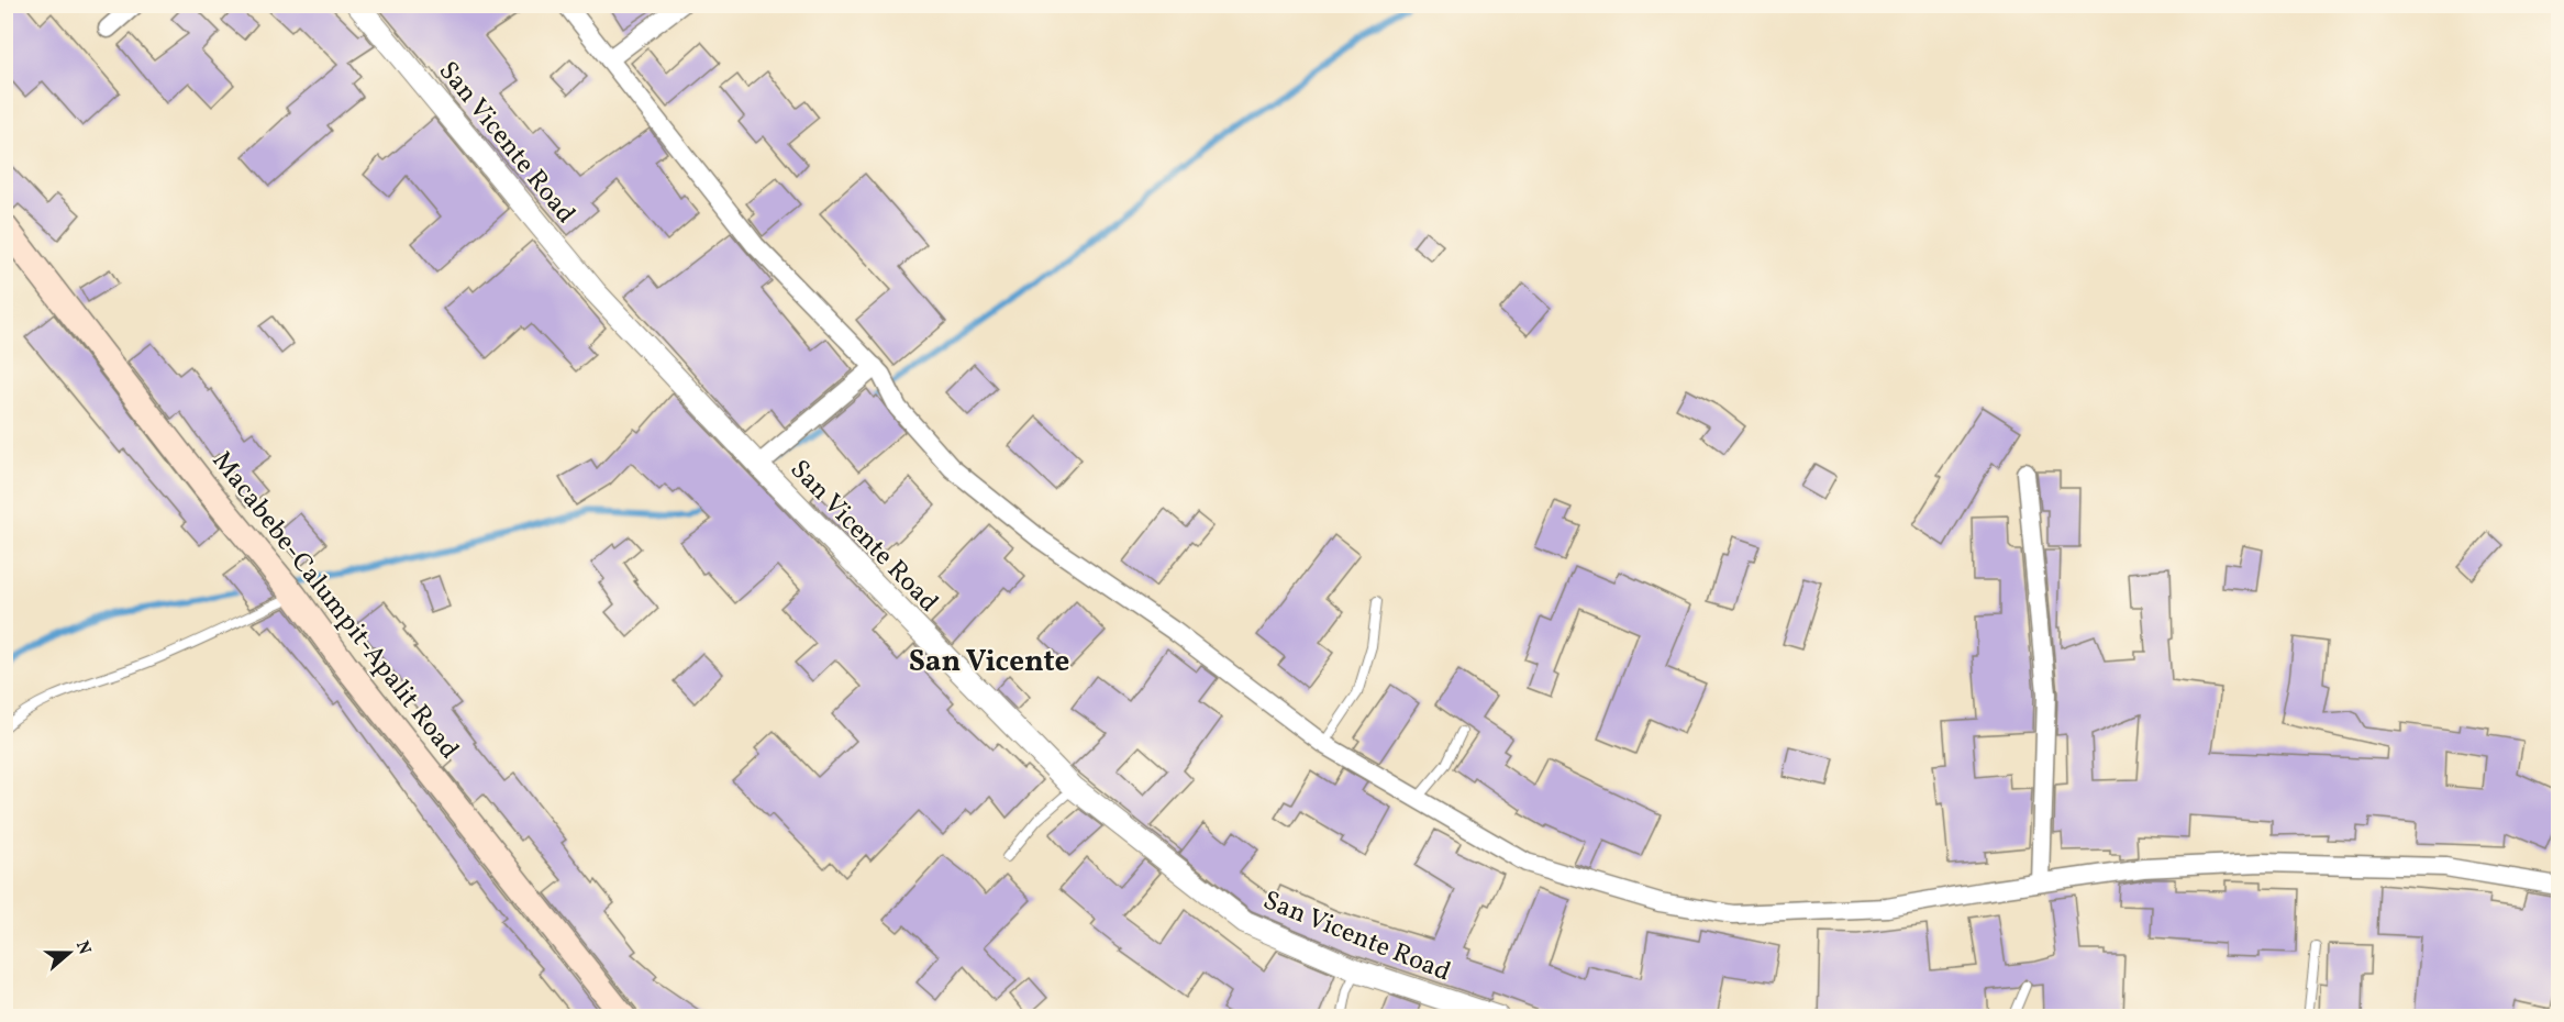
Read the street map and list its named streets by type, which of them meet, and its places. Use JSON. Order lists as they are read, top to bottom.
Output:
{
  "streets": {
    "main road": ["Macabebe-Calumpit-Apalit Road"],
    "street": ["San Vicente Road"]
  },
  "districts": ["San Vicente"],
  "north": "right"
}
